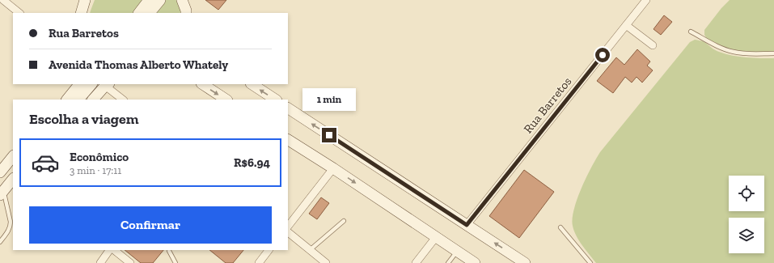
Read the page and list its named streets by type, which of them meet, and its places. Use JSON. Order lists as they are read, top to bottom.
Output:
{
  "streets": {
    "street": ["Rua Barretos"]
  },
  "page": {
    "banner": ["Rua Barretos", "Avenida Thomas Alberto Whately"],
    "bubble": "1 min",
    "heading": "Escolha a viagem",
    "list": [
      {
        "name": "Econômico",
        "note": "3 min · 17:11",
        "value": "R$6.94"
      }
    ],
    "buttons": "Confirmar"
  }
}
